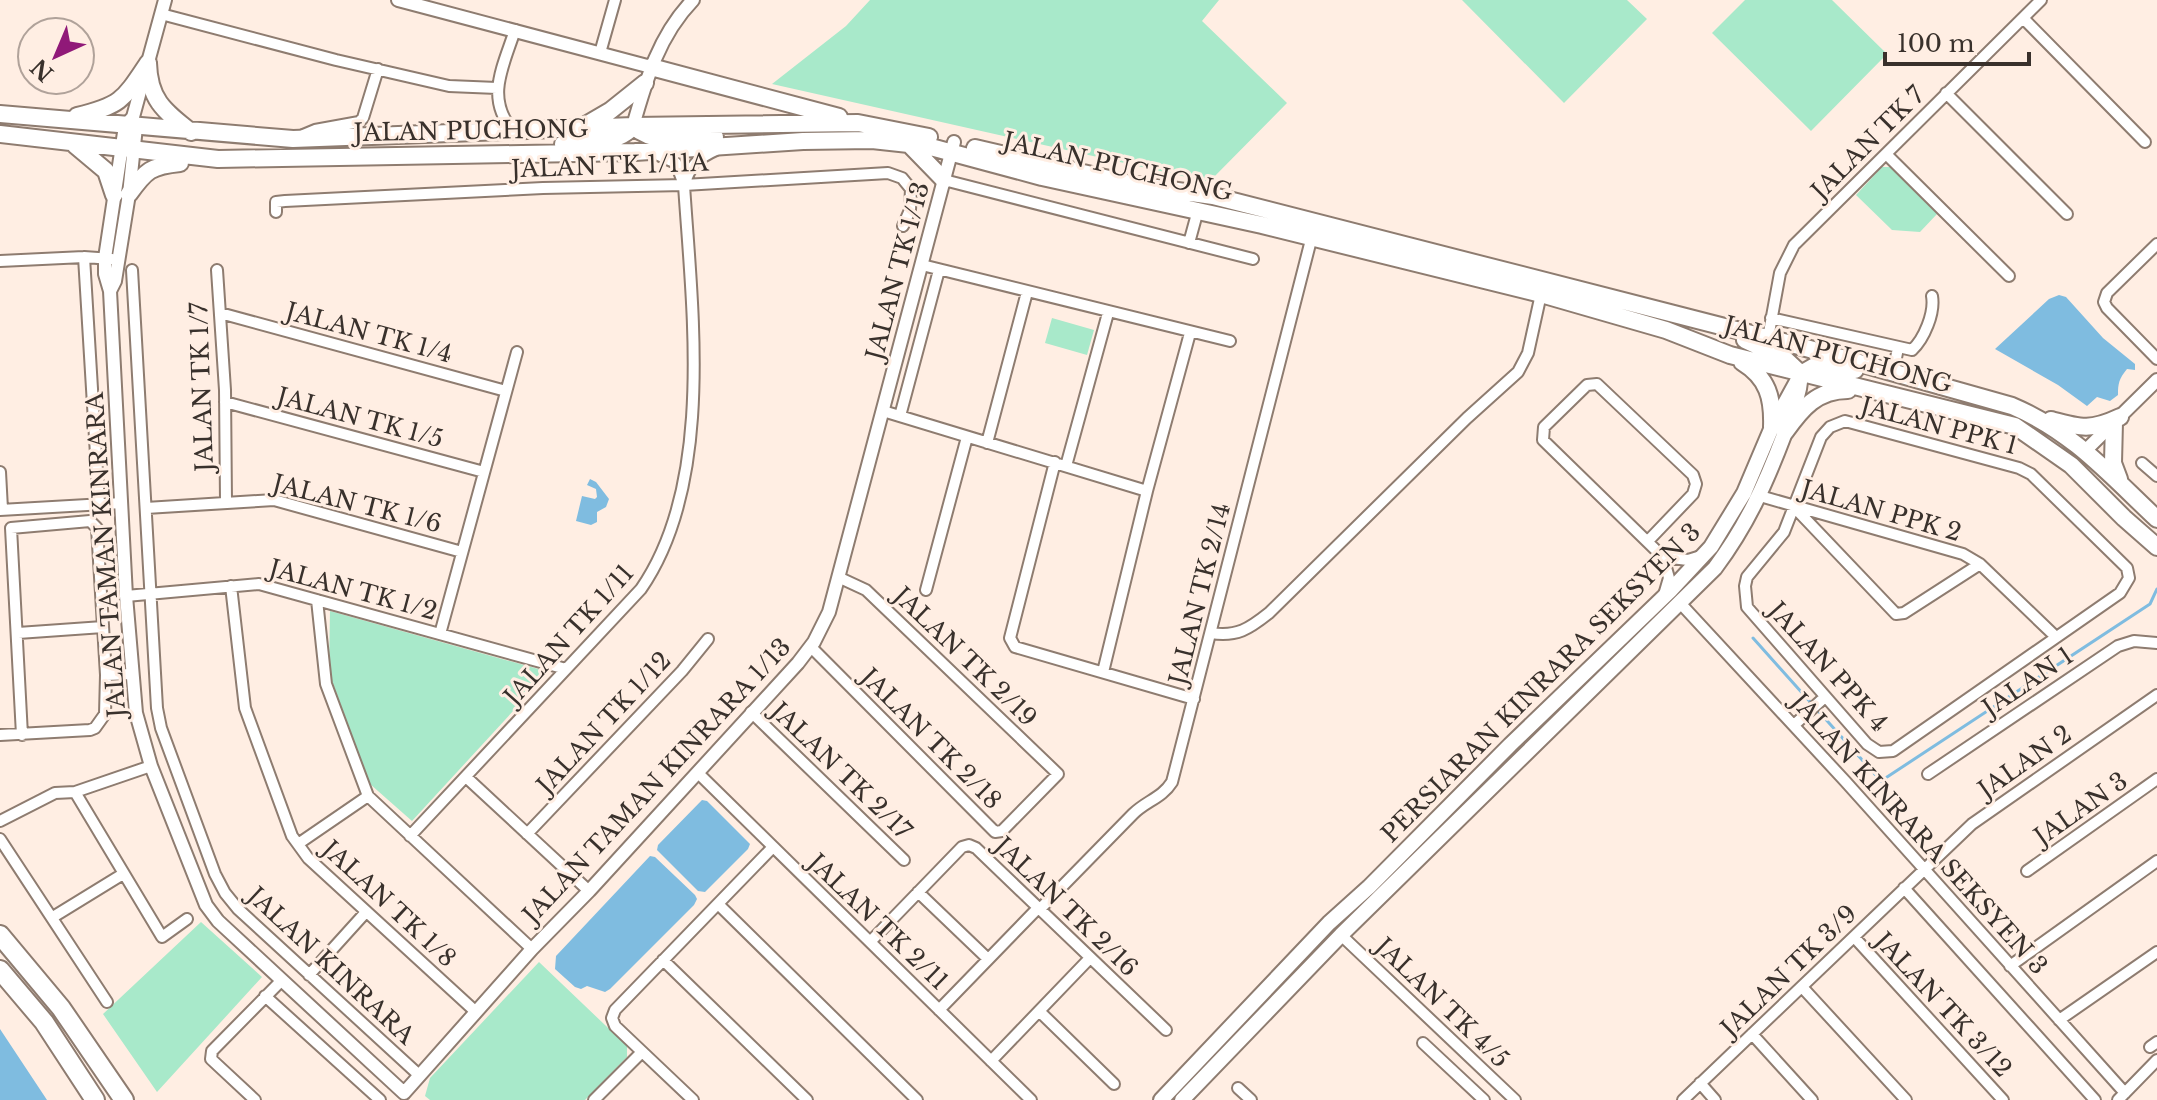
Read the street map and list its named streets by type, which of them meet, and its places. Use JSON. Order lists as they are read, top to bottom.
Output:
{
  "streets": {
    "main road": ["JALAN PUCHONG", "PERSIARAN KINRARA SEKSYEN 3"],
    "street": [
      "JALAN TK 7",
      "JALAN TK 1/11A",
      "JALAN TK 1/13",
      "JALAN TK 1/4",
      "JALAN TK 1/7",
      "JALAN TK 1/5",
      "JALAN PPK 1",
      "JALAN TK 1/6",
      "JALAN PPK 2",
      "JALAN TAMAN KINRARA",
      "JALAN TK 1/2",
      "JALAN TK 2/14",
      "JALAN TK 1/11",
      "JALAN TK 2/19",
      "JALAN PPK 4",
      "JALAN 1",
      "JALAN TK 1/12",
      "JALAN TK 2/18",
      "JALAN 2",
      "JALAN TK 2/17",
      "JALAN TAMAN KINRARA 1/13",
      "JALAN 3",
      "JALAN KINRARA SEKSYEN 3",
      "JALAN TK 1/8",
      "JALAN TK 2/16",
      "JALAN TK 2/11",
      "JALAN KINRARA",
      "JALAN TK 3/9",
      "JALAN TK 4/5",
      "JALAN TK 3/12"
    ]
  },
  "crossings": [
    ["JALAN PUCHONG", "JALAN TK 7"],
    ["JALAN PUCHONG", "JALAN TK 1/13"],
    ["JALAN PUCHONG", "JALAN TAMAN KINRARA"],
    ["JALAN PUCHONG", "JALAN TK 2/14"],
    ["JALAN PUCHONG", "PERSIARAN KINRARA SEKSYEN 3"],
    ["JALAN TK 1/11A", "JALAN TK 1/11"],
    ["JALAN TK 1/13", "JALAN TAMAN KINRARA 1/13"],
    ["JALAN TK 1/4", "JALAN TK 1/7"],
    ["JALAN TK 1/7", "JALAN TK 1/5"],
    ["JALAN TK 1/7", "JALAN TK 1/6"],
    ["JALAN PPK 1", "JALAN PPK 2"],
    ["JALAN PPK 1", "JALAN PPK 4"],
    ["JALAN TK 1/6", "JALAN KINRARA"],
    ["JALAN PPK 2", "JALAN PPK 4"],
    ["JALAN PPK 2", "PERSIARAN KINRARA SEKSYEN 3"],
    ["JALAN TAMAN KINRARA", "JALAN TK 1/2"],
    ["JALAN TAMAN KINRARA", "JALAN TAMAN KINRARA 1/13"],
    ["JALAN TK 1/2", "JALAN TK 1/11"],
    ["JALAN TK 1/2", "JALAN TK 1/8"],
    ["JALAN TK 1/2", "JALAN KINRARA"],
    ["JALAN TK 2/14", "JALAN TK 2/16"],
    ["JALAN TK 2/14", "JALAN TK 2/11"],
    ["JALAN TK 2/19", "JALAN TK 2/18"],
    ["JALAN TK 2/19", "JALAN TAMAN KINRARA 1/13"],
    ["PERSIARAN KINRARA SEKSYEN 3", "JALAN KINRARA SEKSYEN 3"],
    ["PERSIARAN KINRARA SEKSYEN 3", "JALAN TK 4/5"],
    ["JALAN TK 2/18", "JALAN TAMAN KINRARA 1/13"],
    ["JALAN 2", "JALAN KINRARA SEKSYEN 3"],
    ["JALAN 2", "JALAN TK 3/9"],
    ["JALAN TK 2/17", "JALAN TAMAN KINRARA 1/13"],
    ["JALAN TAMAN KINRARA 1/13", "JALAN TK 1/8"],
    ["JALAN TAMAN KINRARA 1/13", "JALAN TK 2/11"],
    ["JALAN TAMAN KINRARA 1/13", "JALAN KINRARA"],
    ["JALAN KINRARA SEKSYEN 3", "JALAN TK 3/9"],
    ["JALAN TK 2/16", "JALAN TK 2/11"],
    ["JALAN TK 3/9", "JALAN TK 3/12"]
  ],
  "scale_bar": "100 m",
  "north": "bottom left"
}
